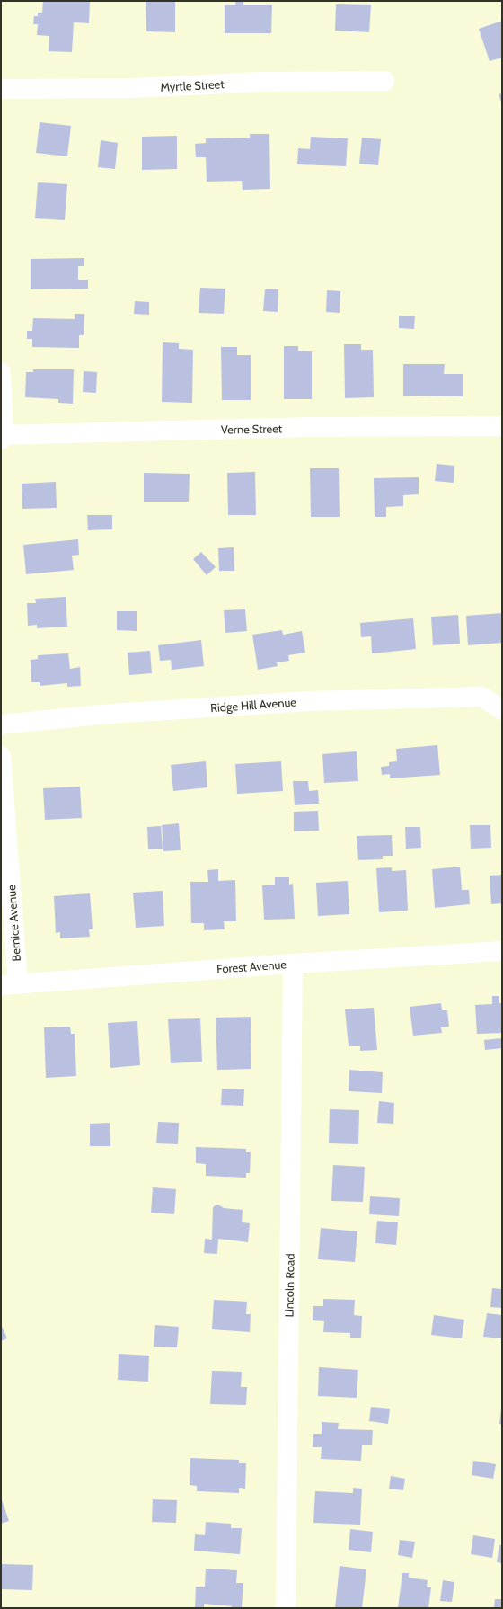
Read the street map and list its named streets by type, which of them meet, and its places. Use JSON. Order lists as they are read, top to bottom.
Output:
{
  "streets": {
    "street": [
      "Myrtle Street",
      "Verne Street",
      "Ridge Hill Avenue",
      "Bernice Avenue",
      "Forest Avenue",
      "Lincoln Road"
    ]
  },
  "crossings": [
    ["Bernice Avenue", "Forest Avenue"],
    ["Forest Avenue", "Lincoln Road"]
  ]
}
